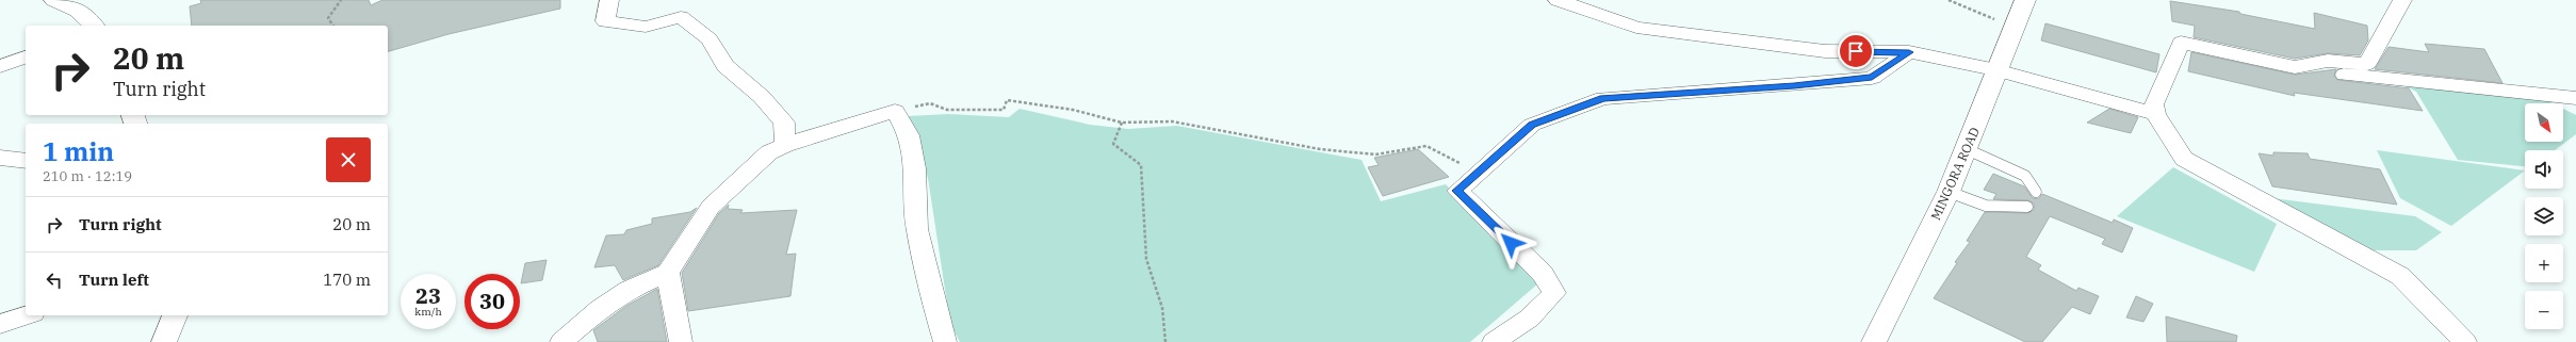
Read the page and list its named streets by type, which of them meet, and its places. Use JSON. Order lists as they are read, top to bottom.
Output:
{
  "streets": {
    "main road": ["MINGORA ROAD"]
  },
  "north": "bottom right",
  "page": {
    "turn": ["20 m", "Turn right"],
    "map_buttons": ["+", "−"],
    "heading": ["1 min", "210 m · 12:19"],
    "list": [
      {
        "name": "Turn right",
        "value": "20 m"
      },
      {
        "name": "Turn left",
        "value": "170 m"
      }
    ],
    "speed": "23 km/h",
    "limit": "30"
  }
}
